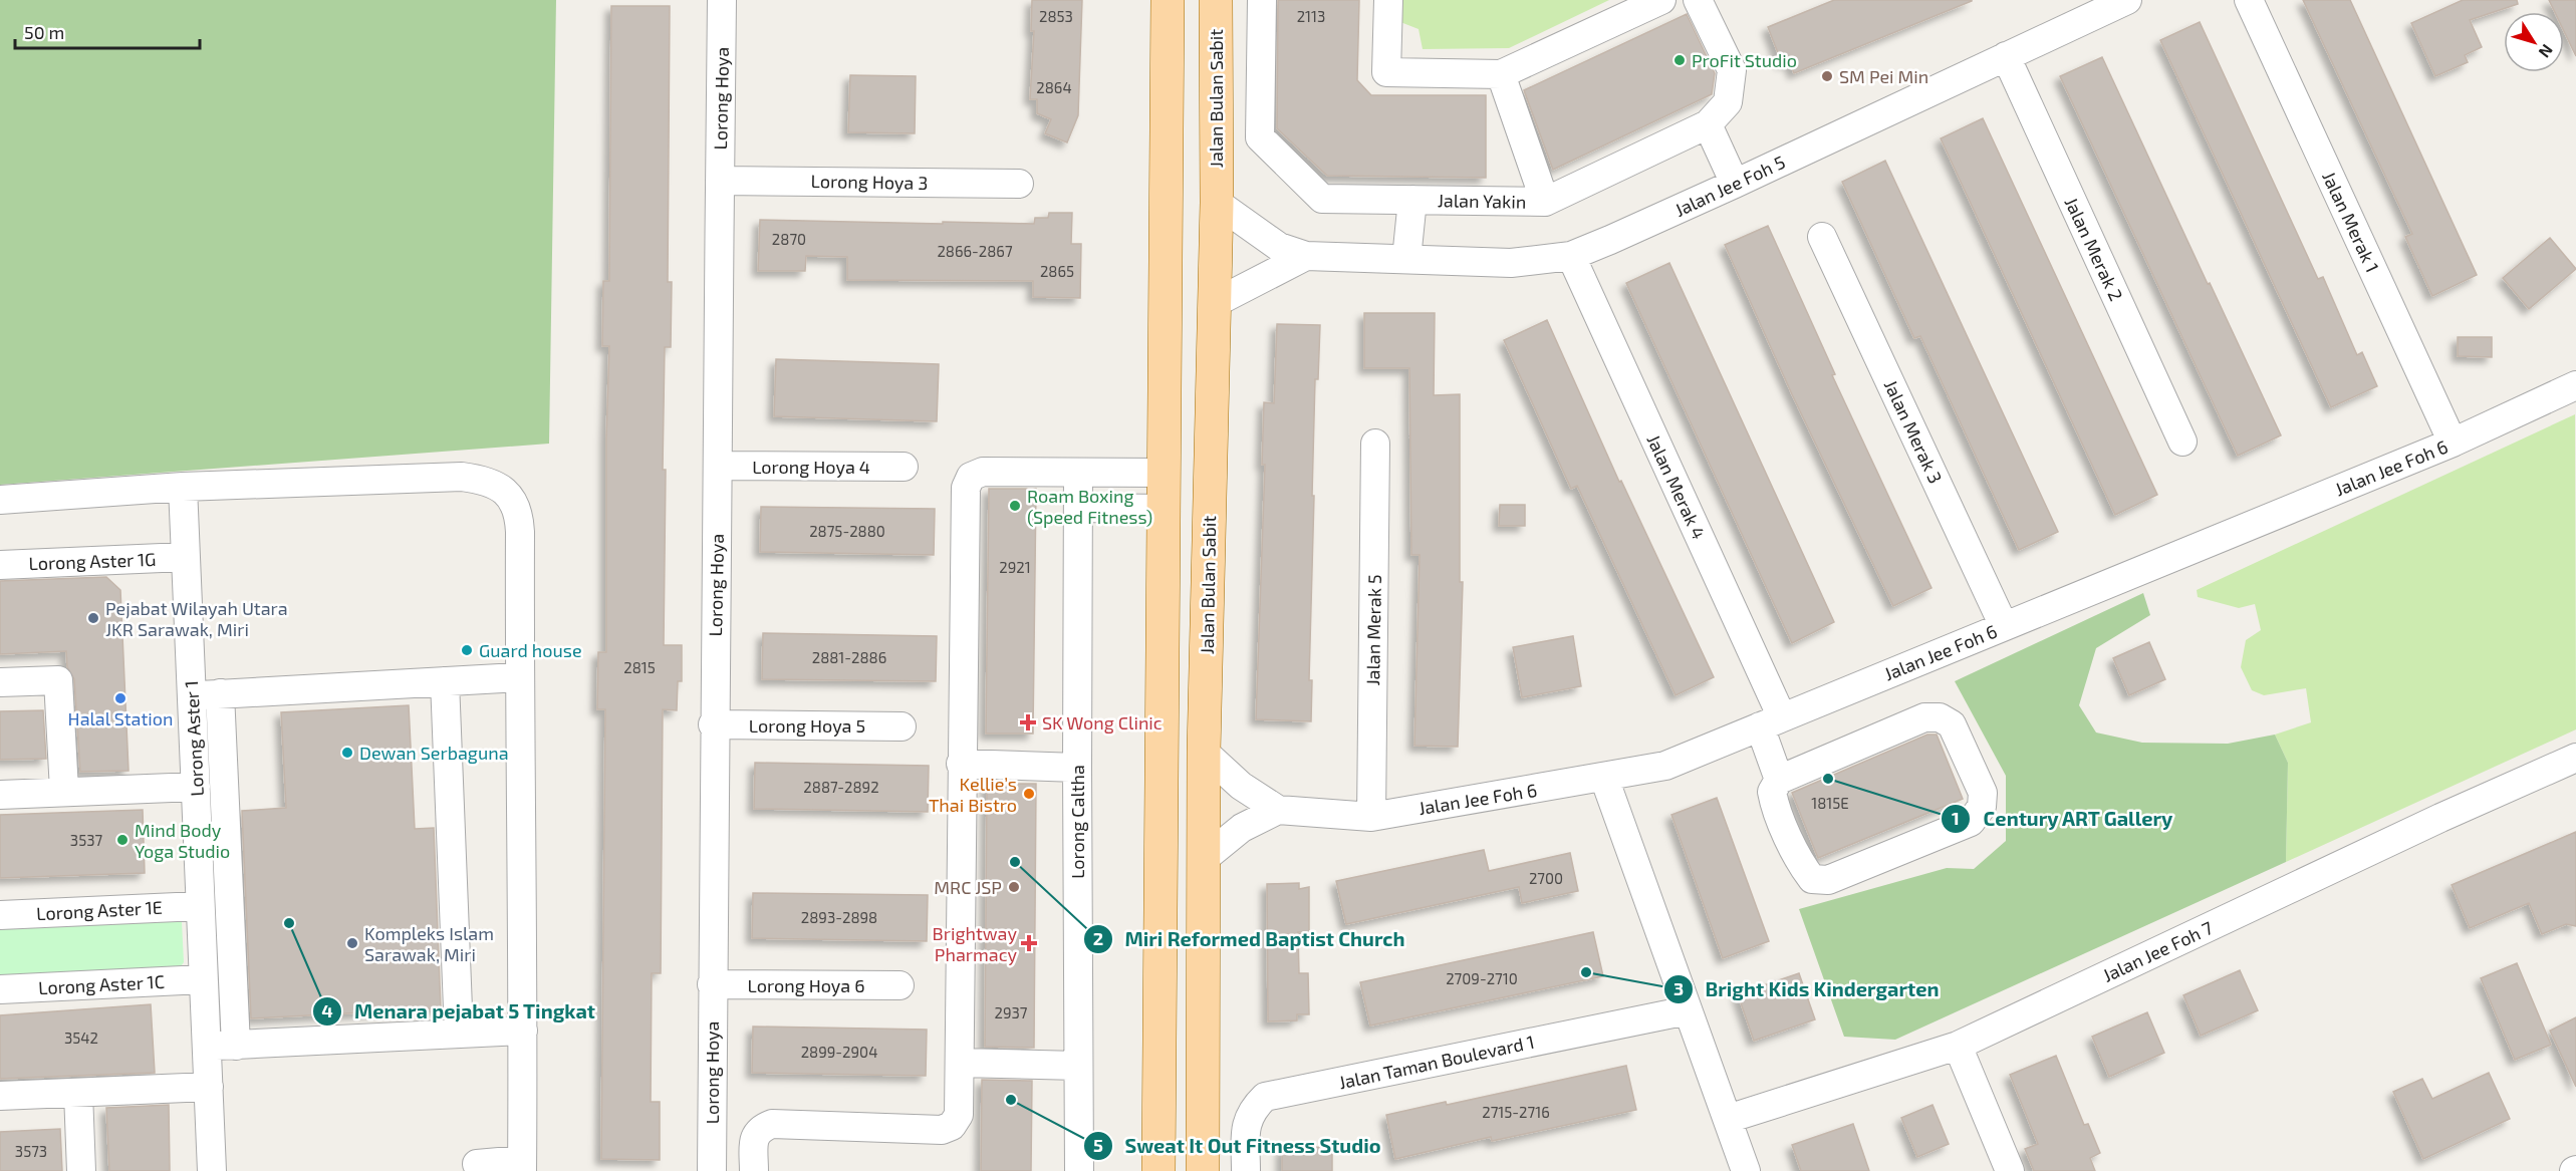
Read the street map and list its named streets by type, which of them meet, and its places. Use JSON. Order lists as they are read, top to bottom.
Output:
{
  "streets": {
    "main road": ["Jalan Bulan Sabit"],
    "street": [
      "Lorong Hoya",
      "Lorong Hoya 3",
      "Jalan Jee Foh 5",
      "Jalan Yakin",
      "Jalan Merak 1",
      "Jalan Merak 2",
      "Jalan Merak 3",
      "Lorong Hoya 4",
      "Jalan Jee Foh 6",
      "Jalan Merak 4",
      "Lorong Aster 1G",
      "Jalan Merak 5",
      "Lorong Hoya 5",
      "Lorong Aster 1",
      "Lorong Caltha",
      "Lorong Aster 1E",
      "Jalan Jee Foh 7",
      "Lorong Aster 1C",
      "Lorong Hoya 6",
      "Jalan Taman Boulevard 1"
    ]
  },
  "crossings": [
    ["Lorong Hoya", "Lorong Hoya 3"],
    ["Lorong Hoya", "Lorong Hoya 4"],
    ["Lorong Hoya", "Lorong Hoya 5"],
    ["Lorong Hoya", "Lorong Hoya 6"],
    ["Jalan Bulan Sabit", "Jalan Jee Foh 5"],
    ["Jalan Bulan Sabit", "Jalan Jee Foh 6"],
    ["Jalan Jee Foh 5", "Jalan Merak 2"],
    ["Jalan Jee Foh 5", "Jalan Merak 4"],
    ["Jalan Merak 1", "Jalan Jee Foh 6"],
    ["Jalan Merak 3", "Jalan Jee Foh 6"],
    ["Jalan Jee Foh 6", "Jalan Merak 4"],
    ["Jalan Jee Foh 6", "Jalan Merak 5"],
    ["Lorong Aster 1G", "Lorong Aster 1"],
    ["Lorong Aster 1", "Lorong Aster 1E"],
    ["Lorong Aster 1", "Lorong Aster 1C"]
  ],
  "places": {
    "other": [
      "ProFit Studio",
      "SM Pei Min",
      "Roam Boxing (Speed Fitness)",
      "Pejabat Wilayah Utara JKR Sarawak, Miri",
      "Guard house",
      "Halal Station",
      "Dewan Serbaguna",
      "Century ART Gallery",
      "Kellie’s Thai Bistro",
      "Mind Body Yoga Studio",
      "Miri Reformed Baptist Church",
      "MRC JSP",
      "Menara pejabat 5 Tingkat",
      "Kompleks Islam Sarawak, Miri",
      "Bright Kids Kindergarten",
      "Sweat It Out Fitness Studio"
    ],
    "health": ["SK Wong Clinic", "Brightway Pharmacy"]
  },
  "house_numbers": [
    "2853",
    "2113",
    "2864",
    "2870",
    "2866-2867",
    "2865",
    "2875-2880",
    "2921",
    "2881-2886",
    "2815",
    "2887-2892",
    "1815E",
    "3537",
    "2700",
    "2893-2898",
    "2709-2710",
    "2937",
    "3542",
    "2899-2904",
    "2715-2716",
    "3573"
  ],
  "scale_bar": "50 m",
  "north": "bottom right"
}
